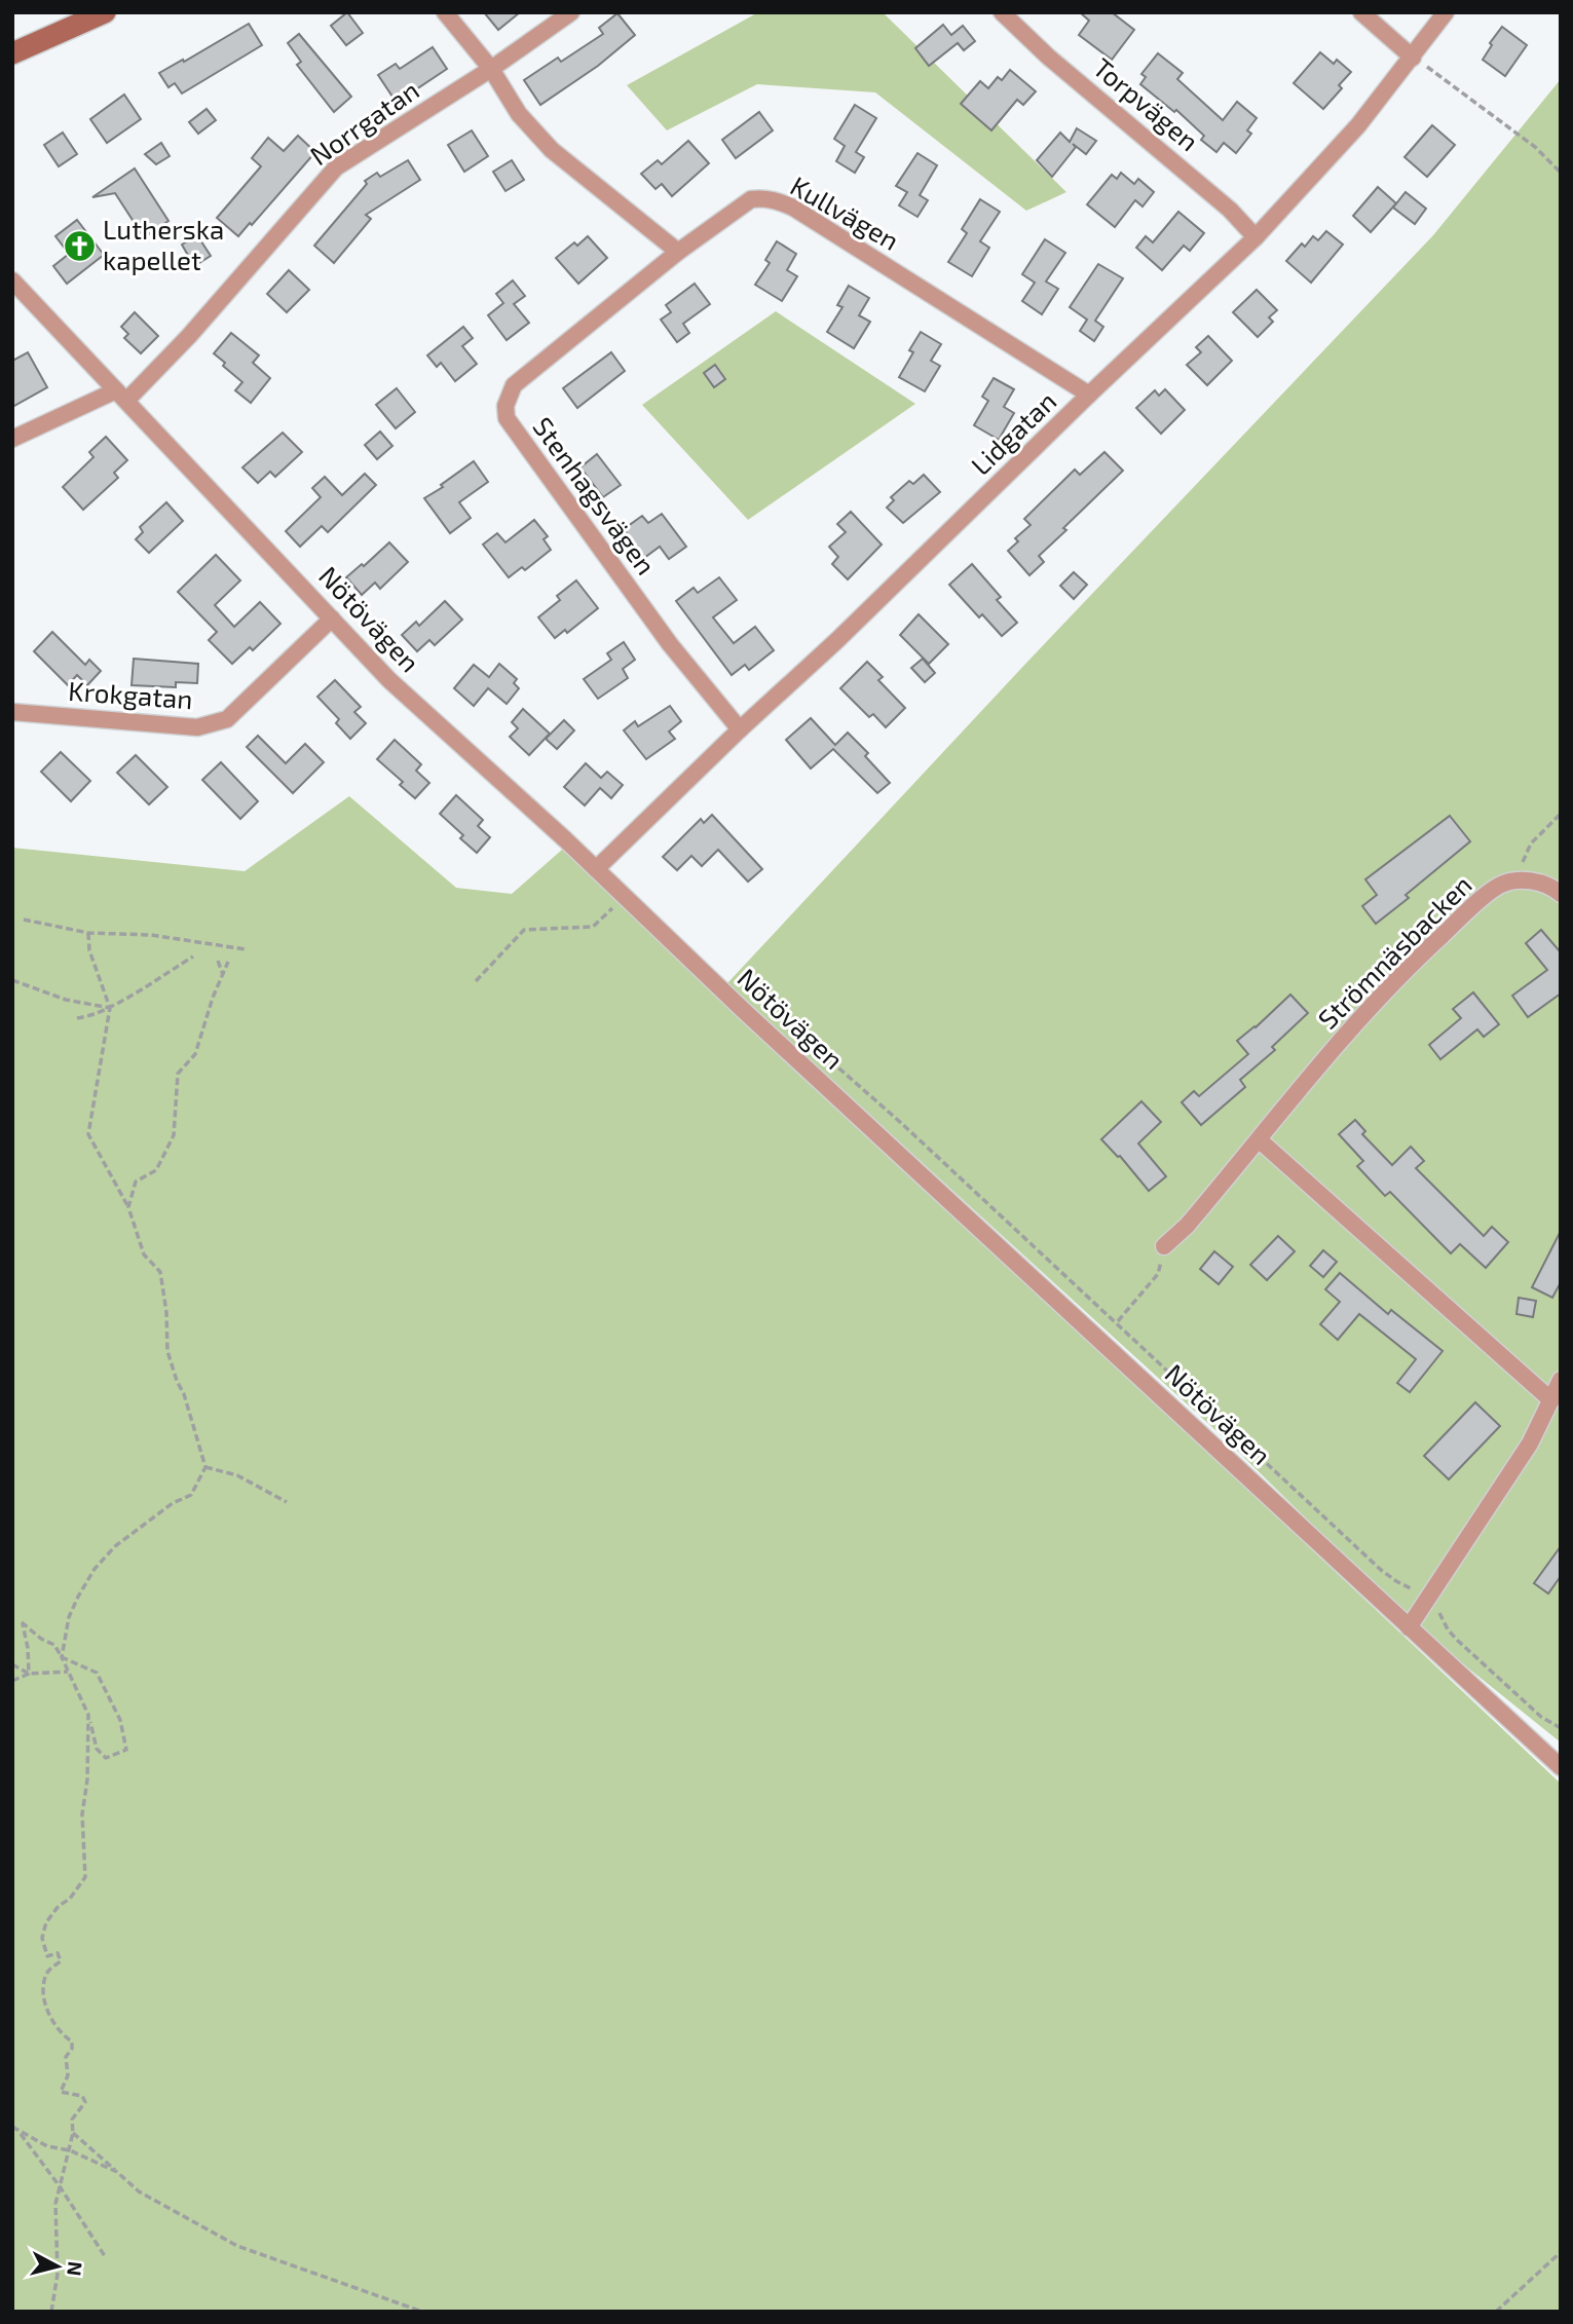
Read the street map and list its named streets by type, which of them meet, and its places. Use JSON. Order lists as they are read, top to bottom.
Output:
{
  "streets": {
    "street": [
      "Torpvägen",
      "Norrgatan",
      "Kullvägen",
      "Lidgatan",
      "Stenhagsvägen",
      "Nötövägen",
      "Krokgatan",
      "Strömnäsbacken"
    ]
  },
  "crossings": [
    ["Torpvägen", "Lidgatan"],
    ["Norrgatan", "Nötövägen"],
    ["Kullvägen", "Lidgatan"],
    ["Kullvägen", "Stenhagsvägen"],
    ["Lidgatan", "Stenhagsvägen"],
    ["Lidgatan", "Nötövägen"],
    ["Nötövägen", "Krokgatan"]
  ],
  "places": {
    "church": ["Lutherska kapellet"]
  },
  "north": "right"
}
